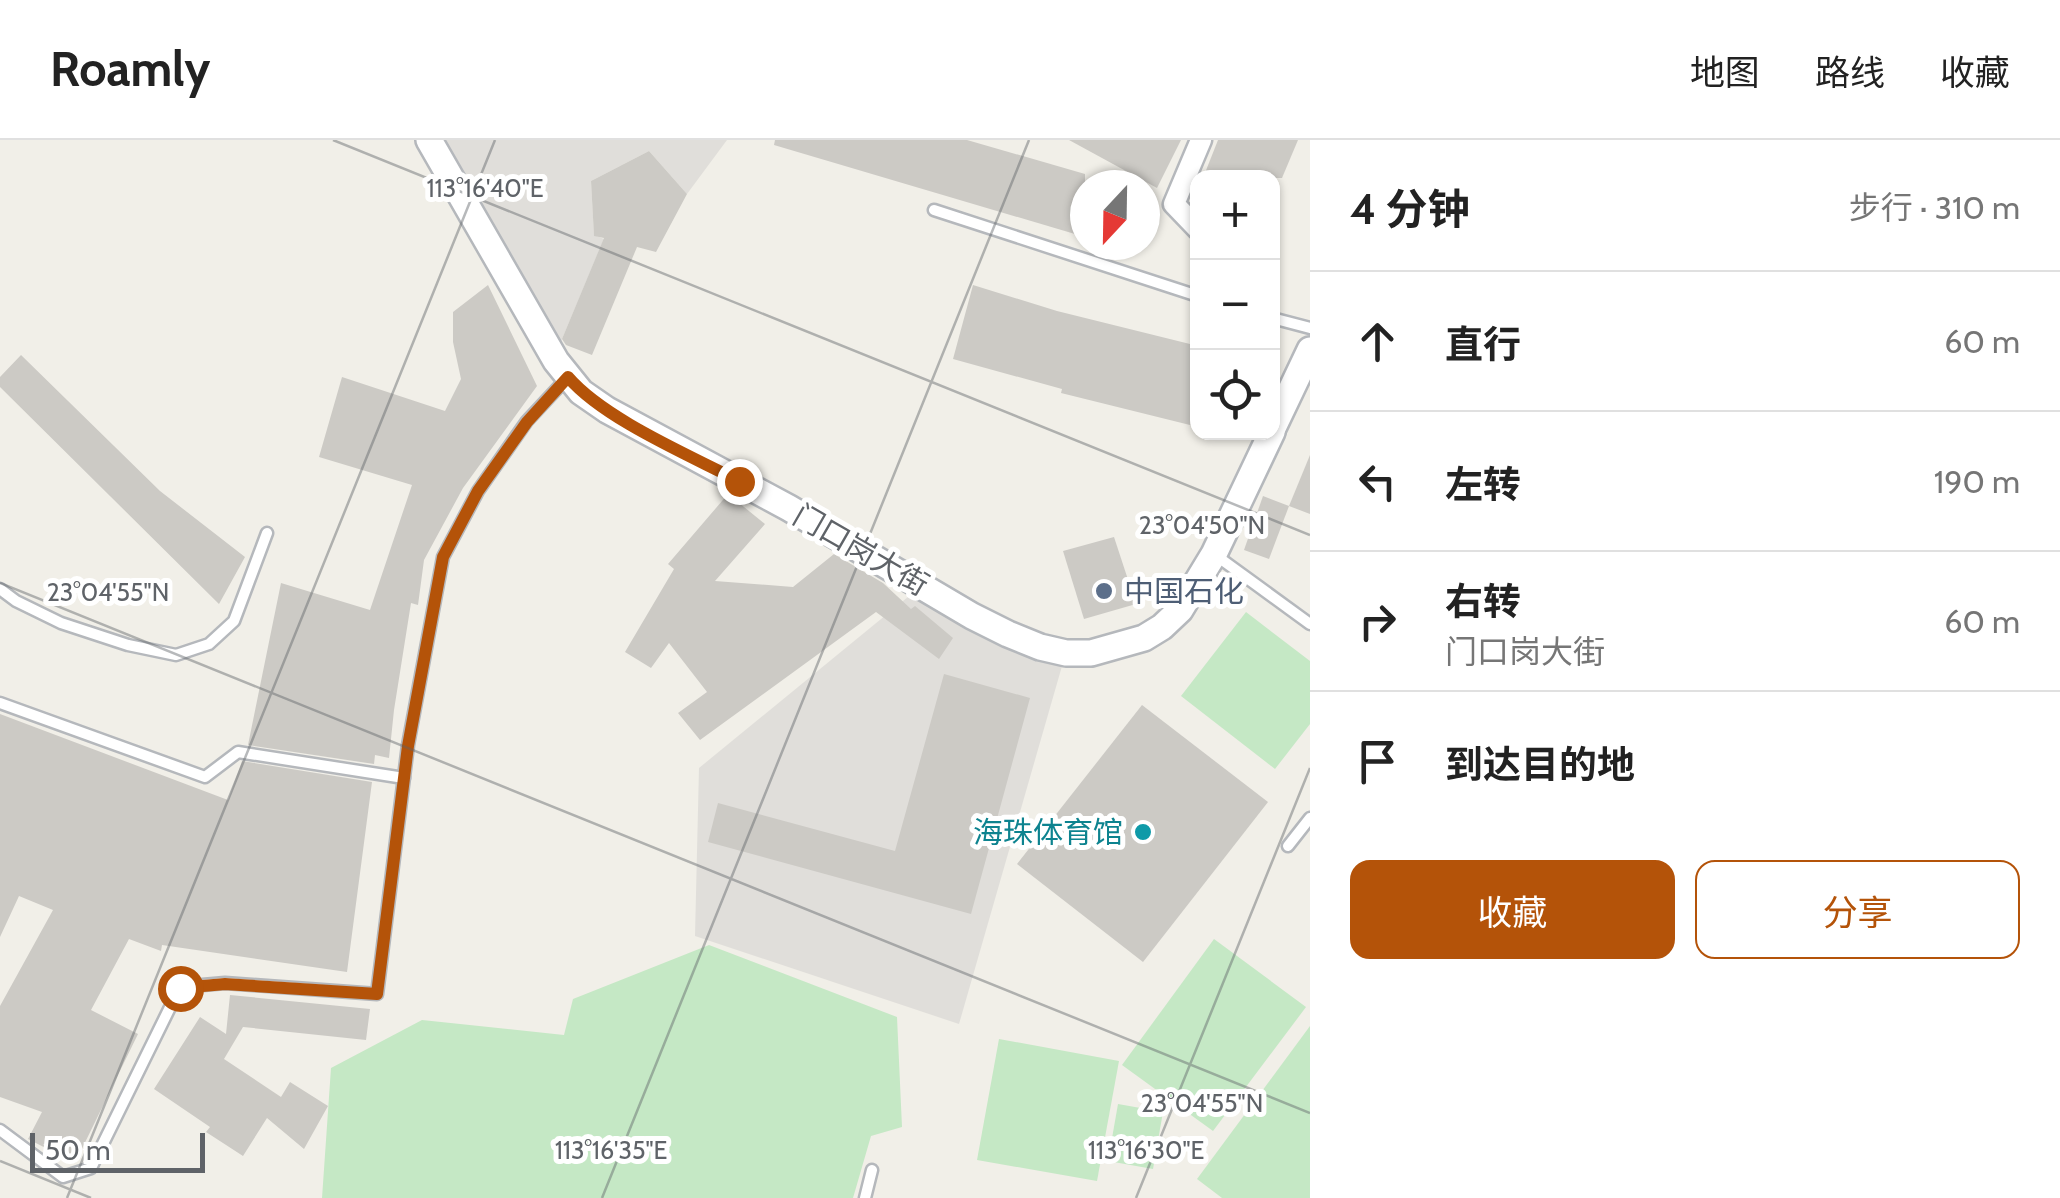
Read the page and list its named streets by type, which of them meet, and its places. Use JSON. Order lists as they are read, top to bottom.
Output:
{
  "streets": {
    "street": ["门口岗大街"]
  },
  "places": ["中国石化", "海珠体育馆"],
  "scale_bar": "50 m",
  "north": "bottom",
  "page": {
    "header": "Roamly",
    "nav": ["地图", "路线", "收藏"],
    "heading": ["4 分钟", "步行 · 310 m"],
    "map_buttons": ["+", "−"],
    "list": [
      ["直行", "60 m"],
      ["左转", "190 m"],
      ["右转", "门口岗大街", "60 m"],
      "到达目的地"
    ],
    "buttons": ["收藏", "分享"],
    "scale": "50 m"
  },
  "coordinates": [
    "113°16'40\"E",
    "23°04'50\"N",
    "23°04'55\"N",
    "113°16'35\"E",
    "113°16'30\"E"
  ]
}
